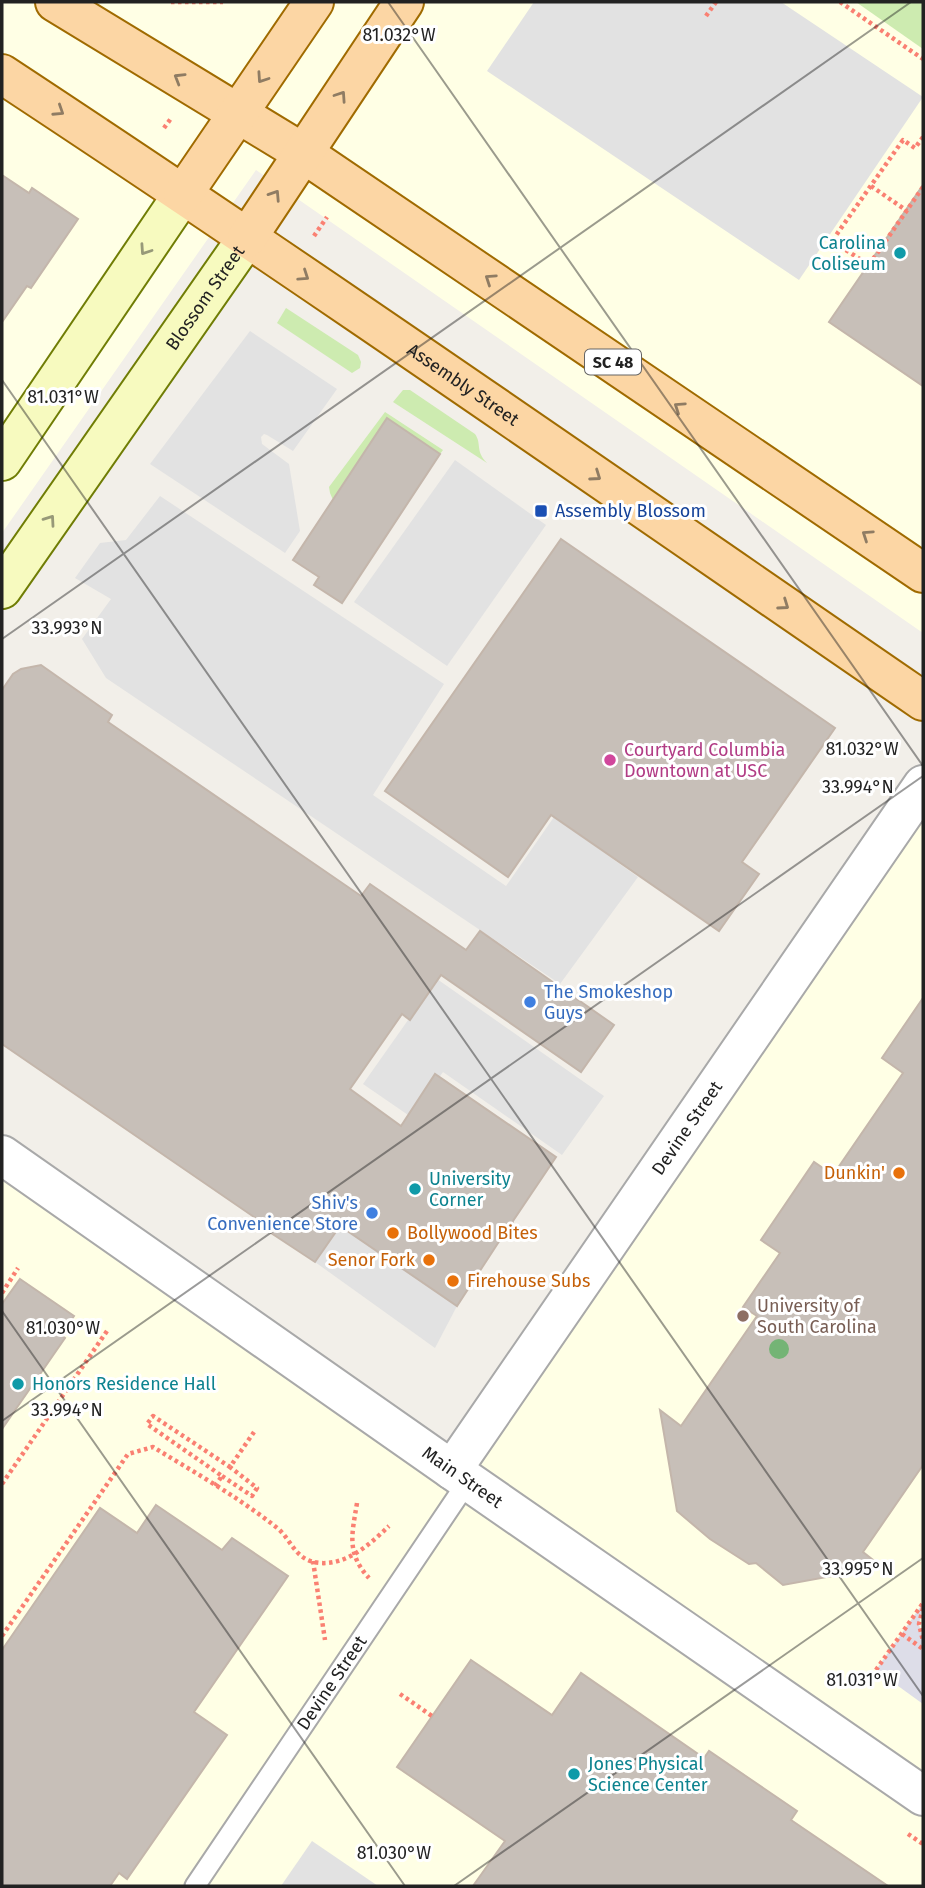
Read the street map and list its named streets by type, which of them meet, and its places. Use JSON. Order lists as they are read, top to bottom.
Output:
{
  "streets": {
    "main road": ["Blossom Street", "SC 48", "Assembly Street"],
    "street": ["Devine Street", "Main Street"]
  },
  "crossings": [
    ["Blossom Street", "SC 48"],
    ["Blossom Street", "Assembly Street"],
    ["Devine Street", "Main Street"]
  ],
  "places": {
    "other": [
      "Carolina Coliseum",
      "Courtyard Columbia Downtown at USC",
      "The Smokeshop Guys",
      "Dunkin'",
      "University Corner",
      "Shiv's Convenience Store",
      "Bollywood Bites",
      "Senor Fork",
      "Firehouse Subs",
      "University of South Carolina",
      "Honors Residence Hall",
      "Jones Physical Science Center"
    ],
    "transit": ["Assembly Blossom"]
  },
  "coordinates": [
    "81.032°W",
    "81.031°W",
    "33.993°N",
    "33.994°N",
    "81.030°W",
    "33.995°N"
  ]
}
